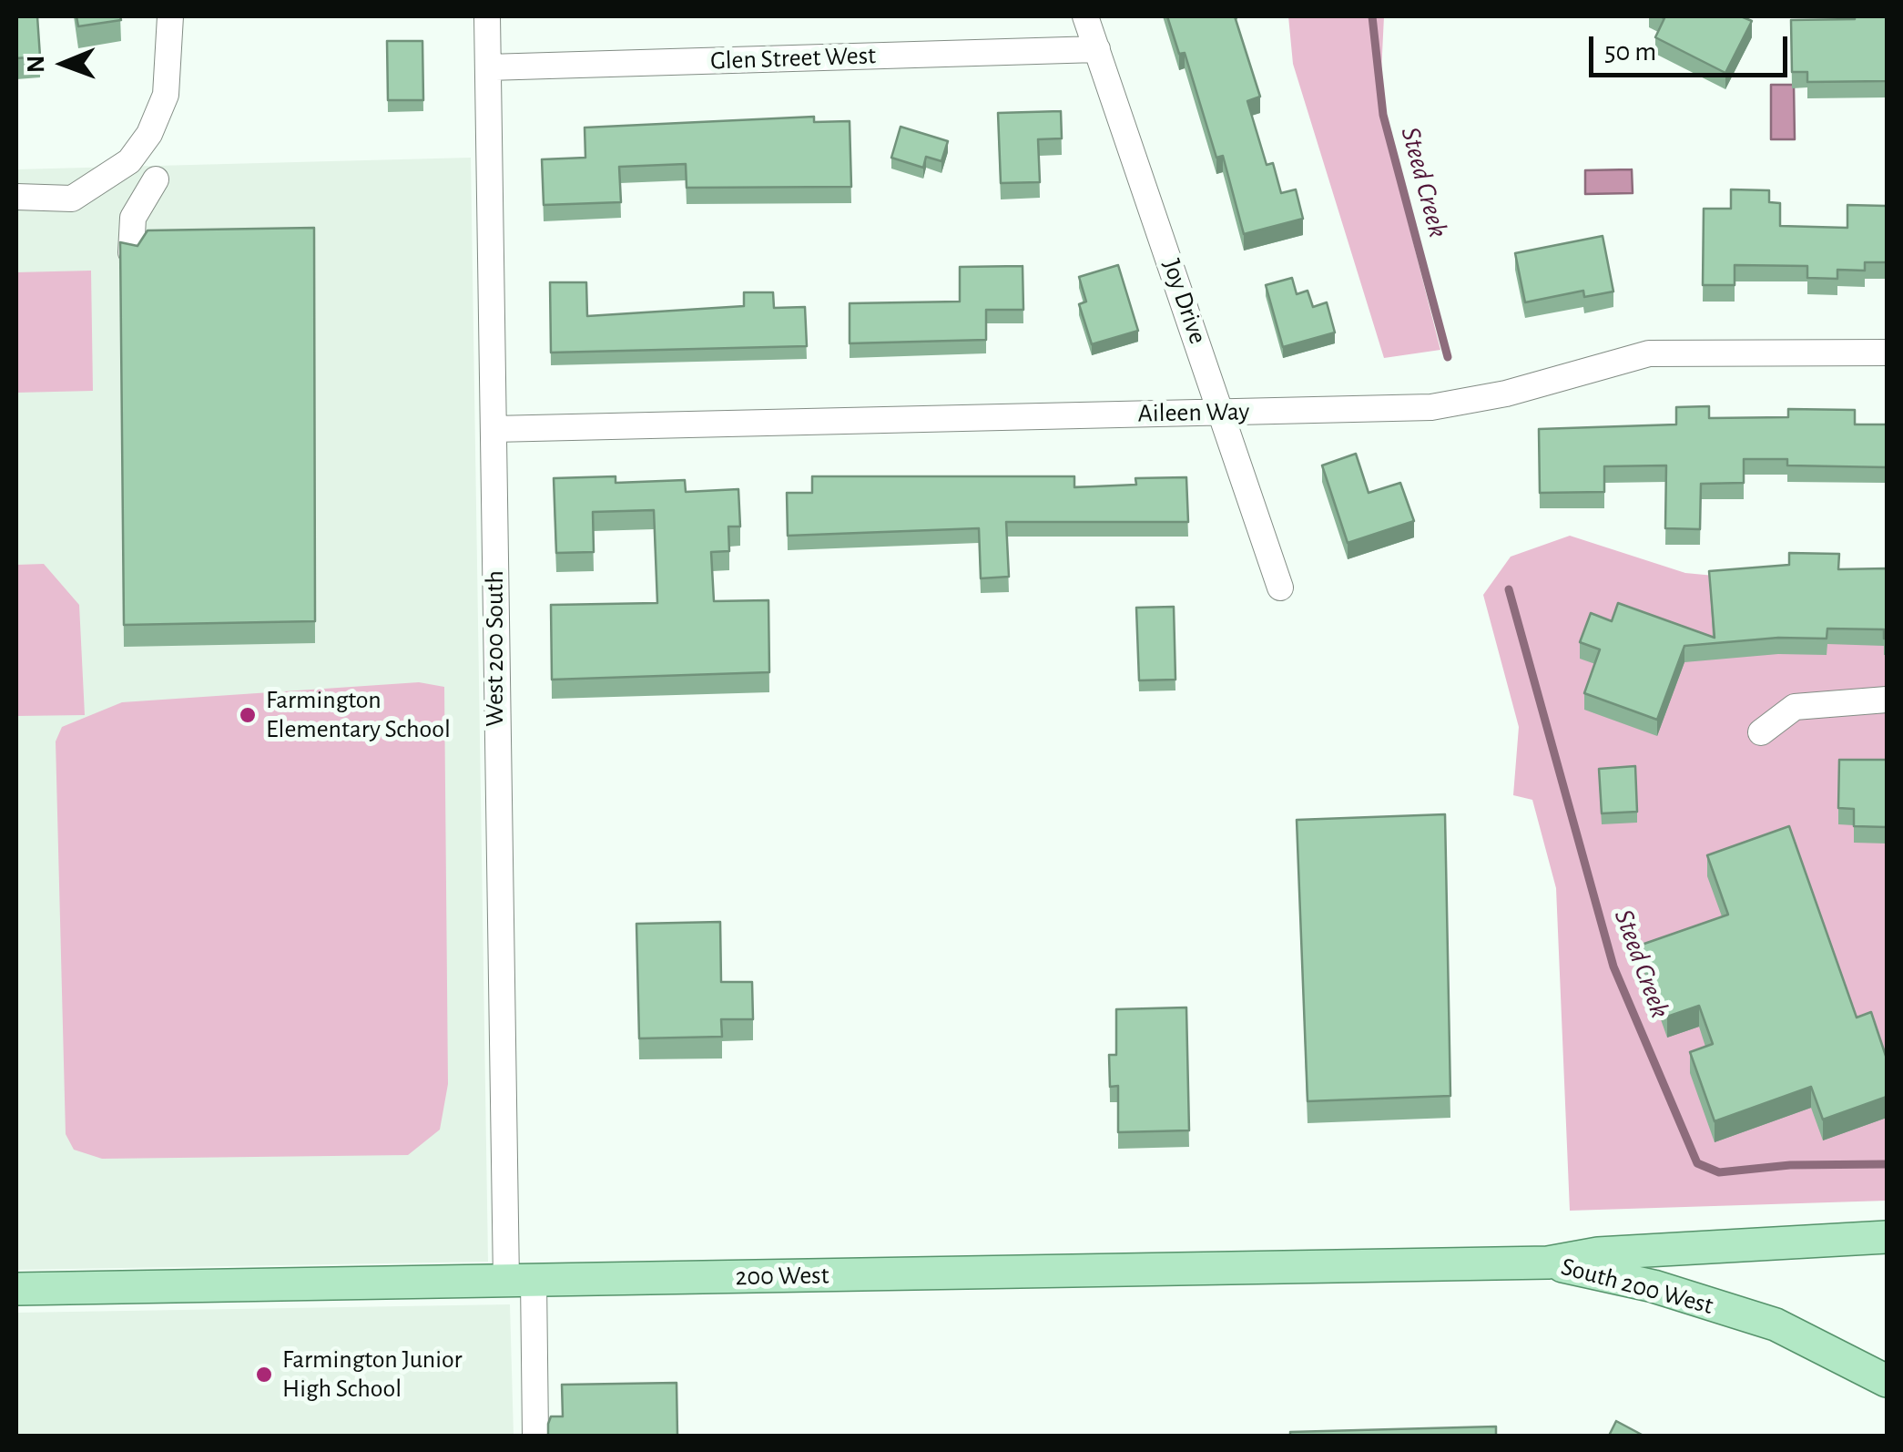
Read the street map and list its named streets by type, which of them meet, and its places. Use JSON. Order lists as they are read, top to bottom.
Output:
{
  "streets": {
    "main road": ["200 West", "South 200 West"],
    "street": [
      "Glen Street West",
      "Joy Drive",
      "Aileen Way",
      "West 200 South"
    ]
  },
  "crossings": [
    ["Glen Street West", "Joy Drive"],
    ["Glen Street West", "West 200 South"],
    ["Joy Drive", "Aileen Way"],
    ["Aileen Way", "West 200 South"],
    ["West 200 South", "200 West"],
    ["200 West", "South 200 West"]
  ],
  "water": ["Steed Creek"],
  "places": ["Farmington Elementary School", "Farmington Junior High School"],
  "scale_bar": "50 m",
  "north": "left"
}
